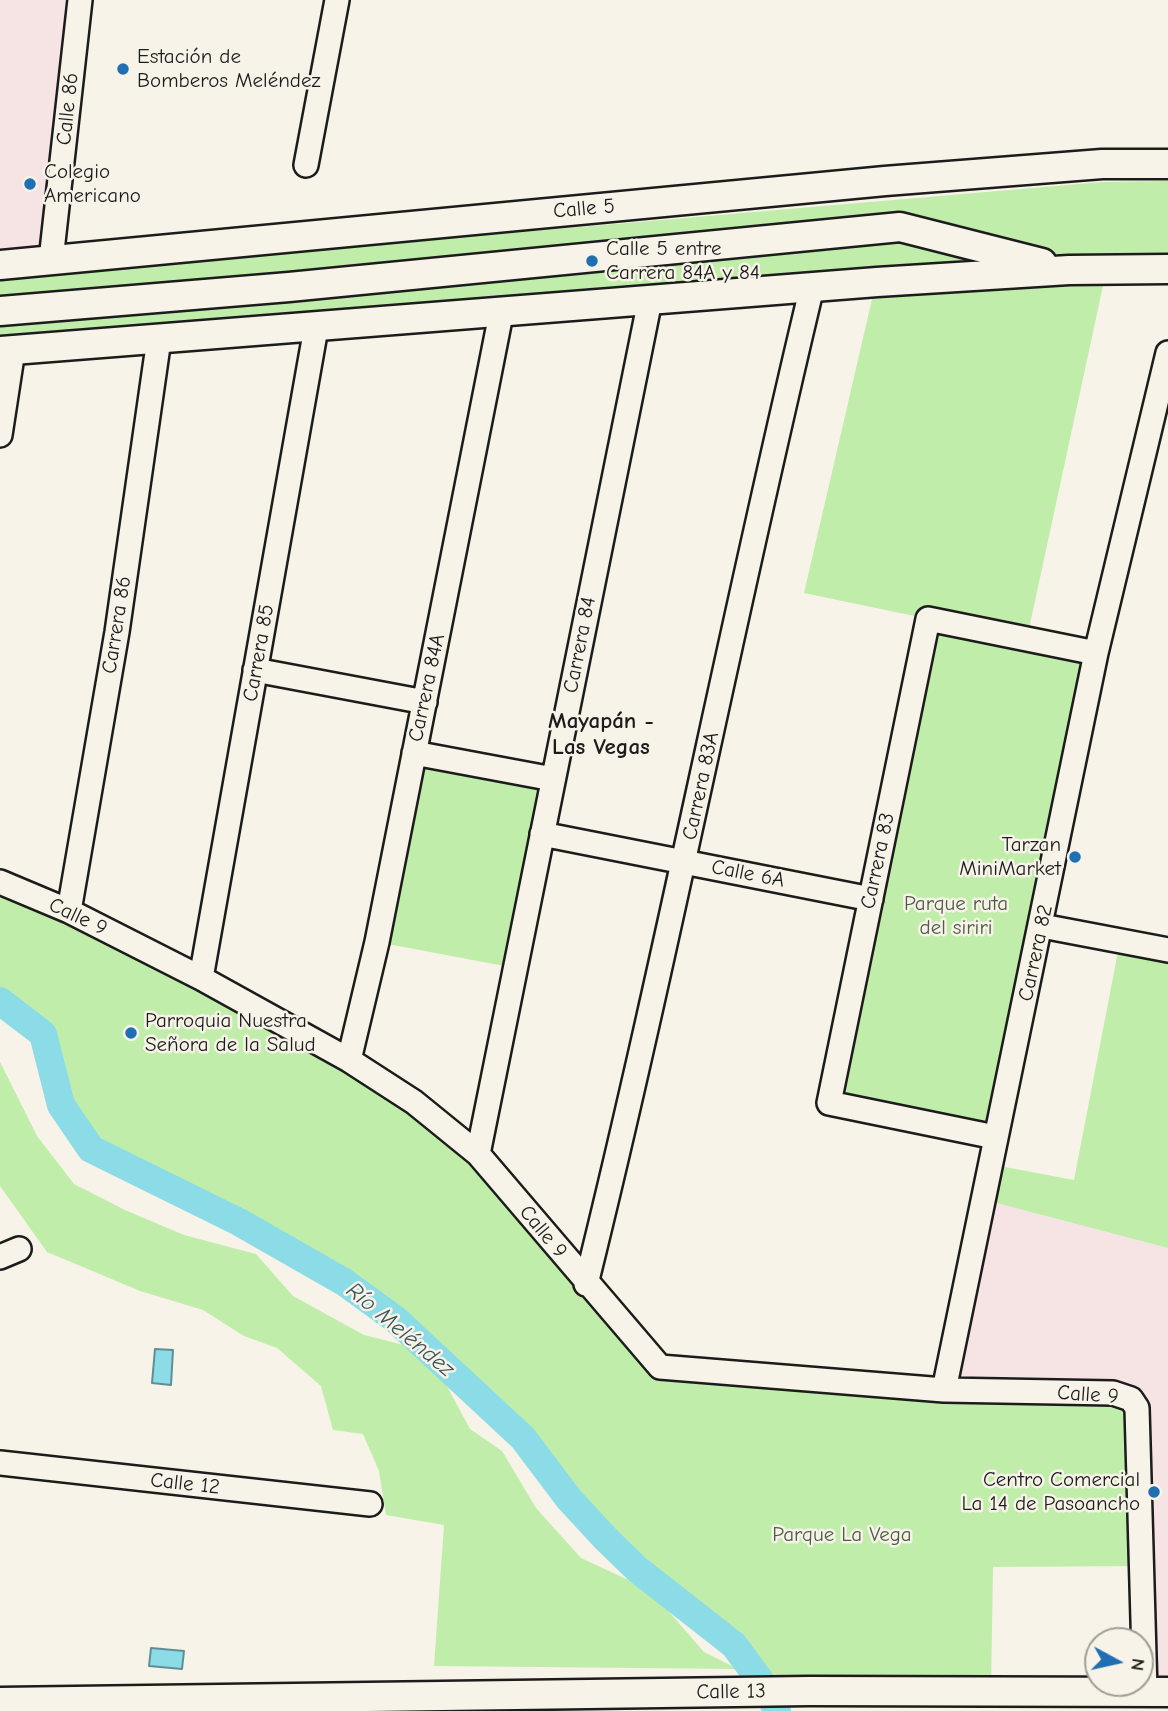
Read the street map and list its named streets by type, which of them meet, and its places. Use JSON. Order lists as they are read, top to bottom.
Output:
{
  "streets": {
    "main road": ["Calle 5", "Calle 13"],
    "street": [
      "Calle 86",
      "Carrera 86",
      "Carrera 84",
      "Carrera 85",
      "Carrera 84A",
      "Carrera 83A",
      "Carrera 83",
      "Calle 6A",
      "Calle 9",
      "Carrera 82",
      "Calle 12"
    ]
  },
  "crossings": [
    ["Calle 86", "Calle 5"],
    ["Carrera 86", "Calle 9"],
    ["Carrera 84", "Calle 6A"],
    ["Carrera 84", "Calle 9"],
    ["Carrera 85", "Calle 9"],
    ["Carrera 84A", "Calle 9"],
    ["Carrera 83A", "Calle 6A"],
    ["Carrera 83A", "Calle 9"],
    ["Carrera 83", "Calle 6A"],
    ["Carrera 83", "Carrera 82"],
    ["Calle 9", "Carrera 82"],
    ["Calle 9", "Calle 13"]
  ],
  "districts": ["Mayapán - Las Vegas"],
  "water": ["Río Meléndez"],
  "parks": ["Parque ruta del siriri", "Parque La Vega"],
  "places": [
    "Estación de Bomberos Meléndez",
    "Colegio Americano",
    "Calle 5 entre Carrera 84A y 84",
    "Tarzan MiniMarket",
    "Parroquia Nuestra Señora de la Salud",
    "Centro Comercial La 14 de Pasoancho"
  ],
  "north": "right"
}
